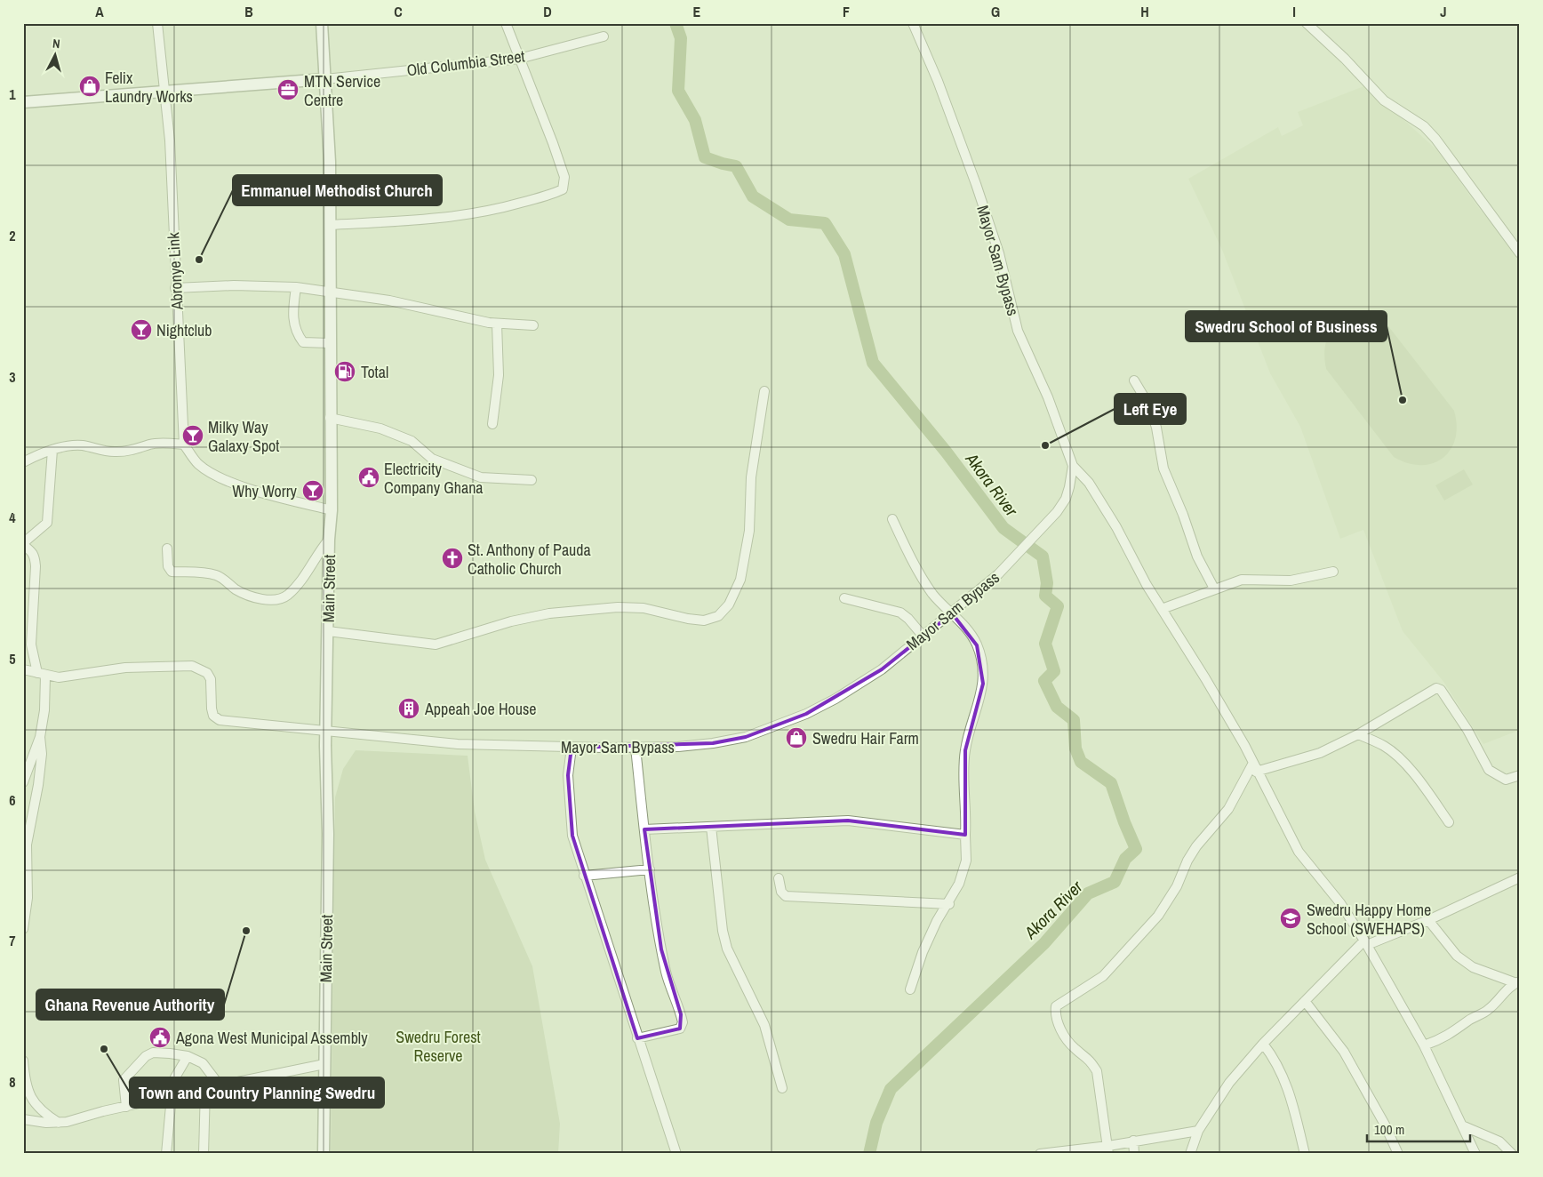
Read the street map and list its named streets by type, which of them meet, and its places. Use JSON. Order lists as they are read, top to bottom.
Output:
{
  "streets": {
    "main road": ["Main Street"],
    "street": ["Old Columbia Street", "Mayor Sam Bypass", "Abronye Link"]
  },
  "crossings": [
    ["Old Columbia Street", "Main Street"],
    ["Mayor Sam Bypass", "Main Street"]
  ],
  "water": ["Akora River"],
  "parks": ["Swedru Forest Reserve"],
  "places": {
    "shop": ["Felix Laundry Works", "Swedru Hair Farm"],
    "office": ["MTN Service Centre"],
    "other": [
      "Emmanuel Methodist Church",
      "Swedru School of Business",
      "Left Eye",
      "Ghana Revenue Authority",
      "Town and Country Planning Swedru"
    ],
    "bar": ["Nightclub", "Milky Way Galaxy Spot", "Why Worry"],
    "fuel station": ["Total"],
    "public building": ["Electricity Company Ghana", "Agona West Municipal Assembly"],
    "church": ["St. Anthony of Pauda Catholic Church"],
    "building": ["Appeah Joe House"],
    "school or university": ["Swedru Happy Home School (SWEHAPS)"]
  },
  "scale_bar": "100 m",
  "north": "top",
  "grid": {
    "columns": [
      "A",
      "B",
      "C",
      "D",
      "E",
      "F",
      "G",
      "H",
      "I",
      "J"
    ],
    "rows": [
      "1",
      "2",
      "3",
      "4",
      "5",
      "6",
      "7",
      "8"
    ]
  }
}
